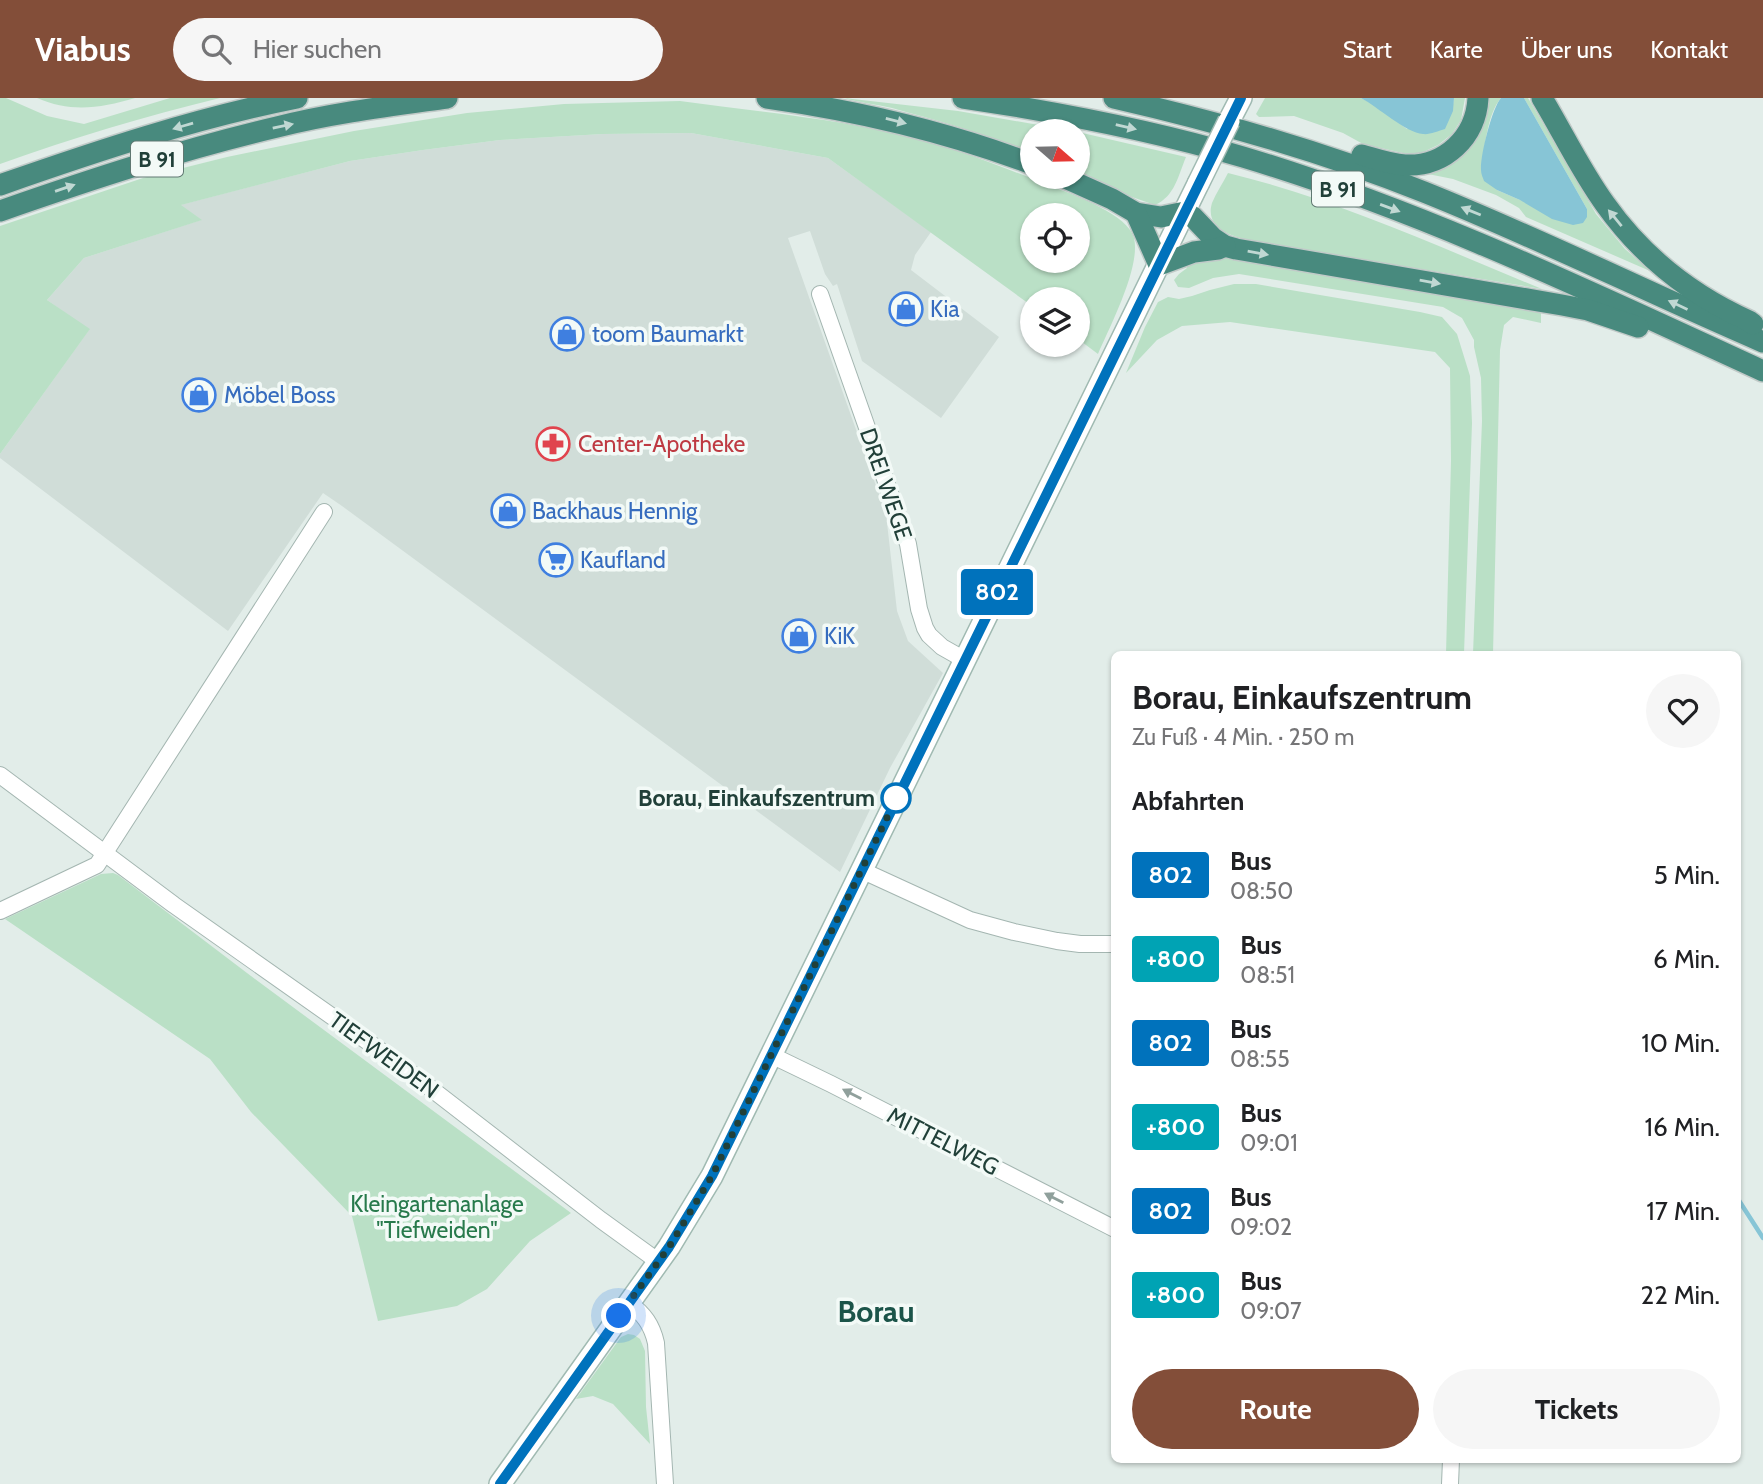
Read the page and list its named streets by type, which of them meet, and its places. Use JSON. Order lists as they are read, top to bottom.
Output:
{
  "streets": {
    "highway": ["B 91"],
    "street": ["DREI WEGE", "TIEFWEIDEN", "MITTELWEG"]
  },
  "one_way": ["MITTELWEG"],
  "districts": ["Borau"],
  "parks": ["Kleingartenanlage \"Tiefweiden\""],
  "places": {
    "shop": [
      "Kia",
      "toom Baumarkt",
      "Möbel Boss",
      "Backhaus Hennig",
      "KiK"
    ],
    "pharmacy": ["Center-Apotheke"],
    "supermarket": ["Kaufland"],
    "other": ["Borau, Einkaufszentrum"]
  },
  "lines": ["bus line 802"],
  "north": "right",
  "page": {
    "header": "Viabus",
    "search": "Hier suchen",
    "nav": [
      "Start",
      "Karte",
      "Über uns",
      "Kontakt"
    ],
    "on_map": "802",
    "heading": [
      ["Borau, Einkaufszentrum", "Zu Fuß · 4 Min. · 250 m"],
      "Abfahrten"
    ],
    "list": [
      {
        "mark": "802",
        "name": "Bus",
        "note": "08:50",
        "value": "5 Min."
      },
      {
        "mark": "+800",
        "name": "Bus",
        "note": "08:51",
        "value": "6 Min."
      },
      {
        "mark": "802",
        "name": "Bus",
        "note": "08:55",
        "value": "10 Min."
      },
      {
        "mark": "+800",
        "name": "Bus",
        "note": "09:01",
        "value": "16 Min."
      },
      {
        "mark": "802",
        "name": "Bus",
        "note": "09:02",
        "value": "17 Min."
      },
      {
        "mark": "+800",
        "name": "Bus",
        "note": "09:07",
        "value": "22 Min."
      }
    ],
    "buttons": ["Route", "Tickets"]
  }
}
